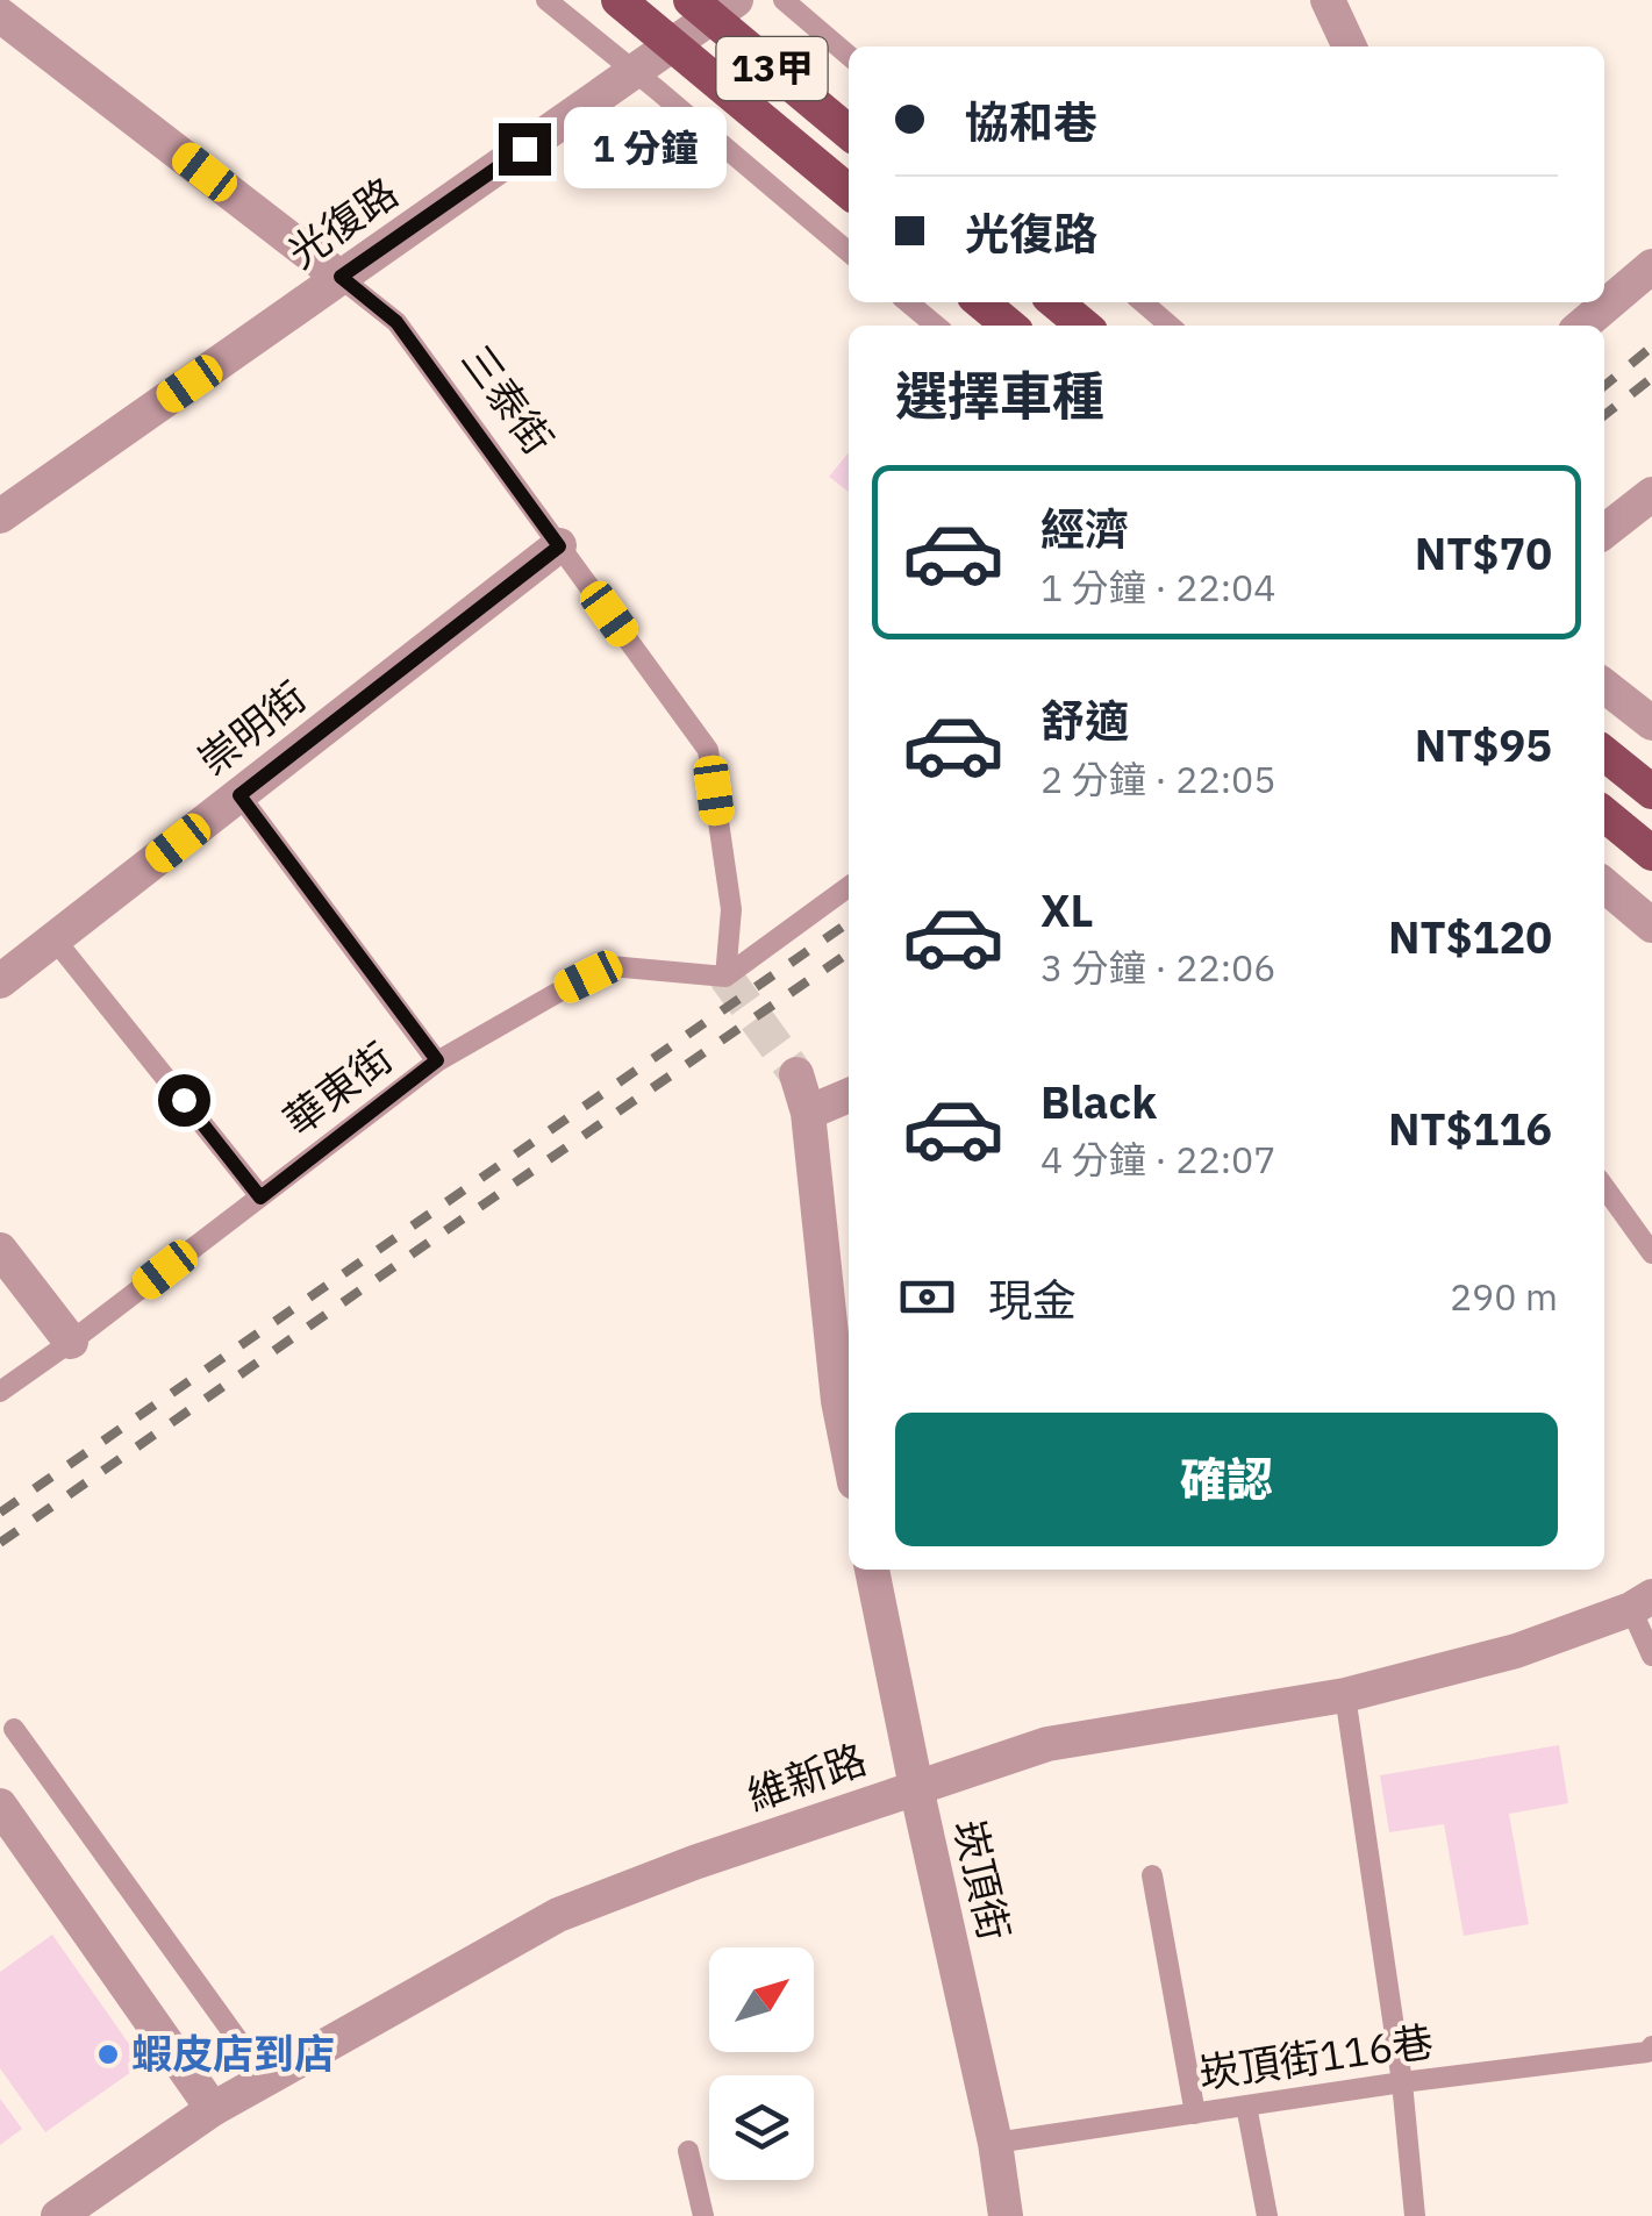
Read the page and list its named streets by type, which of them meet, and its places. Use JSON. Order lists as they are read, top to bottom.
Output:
{
  "streets": {
    "main road": ["13甲"],
    "street": [
      "光復路",
      "三泰街",
      "崇明街",
      "維新路",
      "崁頂街"
    ],
    "lane": ["華東街", "崁頂街116巷"]
  },
  "crossings": [
    ["光復路", "三泰街"],
    ["三泰街", "崇明街"],
    ["三泰街", "華東街"],
    ["維新路", "崁頂街"],
    ["崁頂街", "崁頂街116巷"]
  ],
  "places": ["蝦皮店到店"],
  "north": "top right",
  "page": {
    "banner": ["協和巷", "光復路"],
    "bubble": "1 分鐘",
    "heading": "選擇車種",
    "list": [
      {
        "name": "經濟",
        "note": "1 分鐘 · 22:04",
        "value": "NT$70"
      },
      {
        "name": "舒適",
        "note": "2 分鐘 · 22:05",
        "value": "NT$95"
      },
      {
        "name": "XL",
        "note": "3 分鐘 · 22:06",
        "value": "NT$120"
      },
      {
        "name": "Black",
        "note": "4 分鐘 · 22:07",
        "value": "NT$116"
      }
    ],
    "pay": ["現金", "290 m"],
    "buttons": "確認"
  }
}
